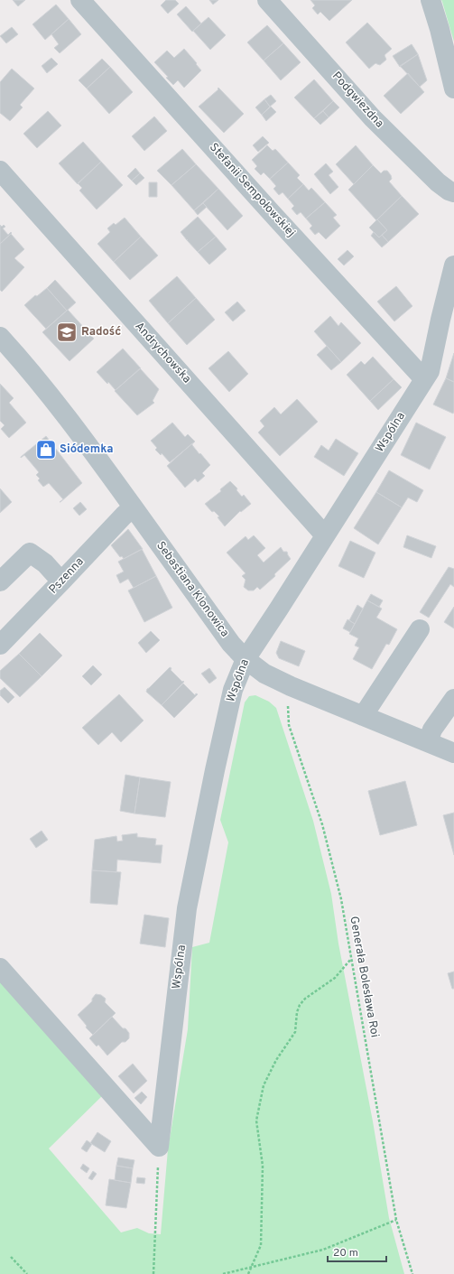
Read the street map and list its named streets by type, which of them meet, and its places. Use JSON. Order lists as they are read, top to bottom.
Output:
{
  "streets": {
    "street": [
      "Podgwiezdna",
      "Stefanii Sempołowskiej",
      "Andrychowska",
      "Wspólna",
      "Pszenna",
      "Sebastiana Klonowica"
    ],
    "path": ["Generała Bolesława Roi"]
  },
  "crossings": [
    ["Stefanii Sempołowskiej", "Wspólna"],
    ["Andrychowska", "Wspólna"],
    ["Wspólna", "Sebastiana Klonowica"],
    ["Pszenna", "Sebastiana Klonowica"],
    ["Sebastiana Klonowica", "Generała Bolesława Roi"]
  ],
  "places": {
    "school or university": ["Radość"],
    "shop": ["Siódemka"]
  },
  "scale_bar": "20 m"
}
